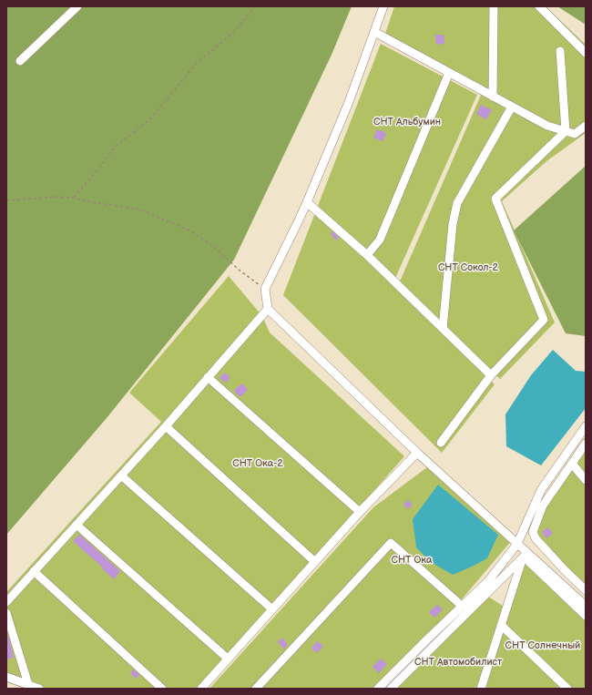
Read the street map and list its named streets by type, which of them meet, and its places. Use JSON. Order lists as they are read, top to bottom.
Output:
{
  "parks": [
    "СНТ Альбумин",
    "СНТ Сокол-2",
    "СНТ Ока-2",
    "СНТ Ока",
    "СНТ Солнечный",
    "СНТ Автомобилист"
  ]
}
